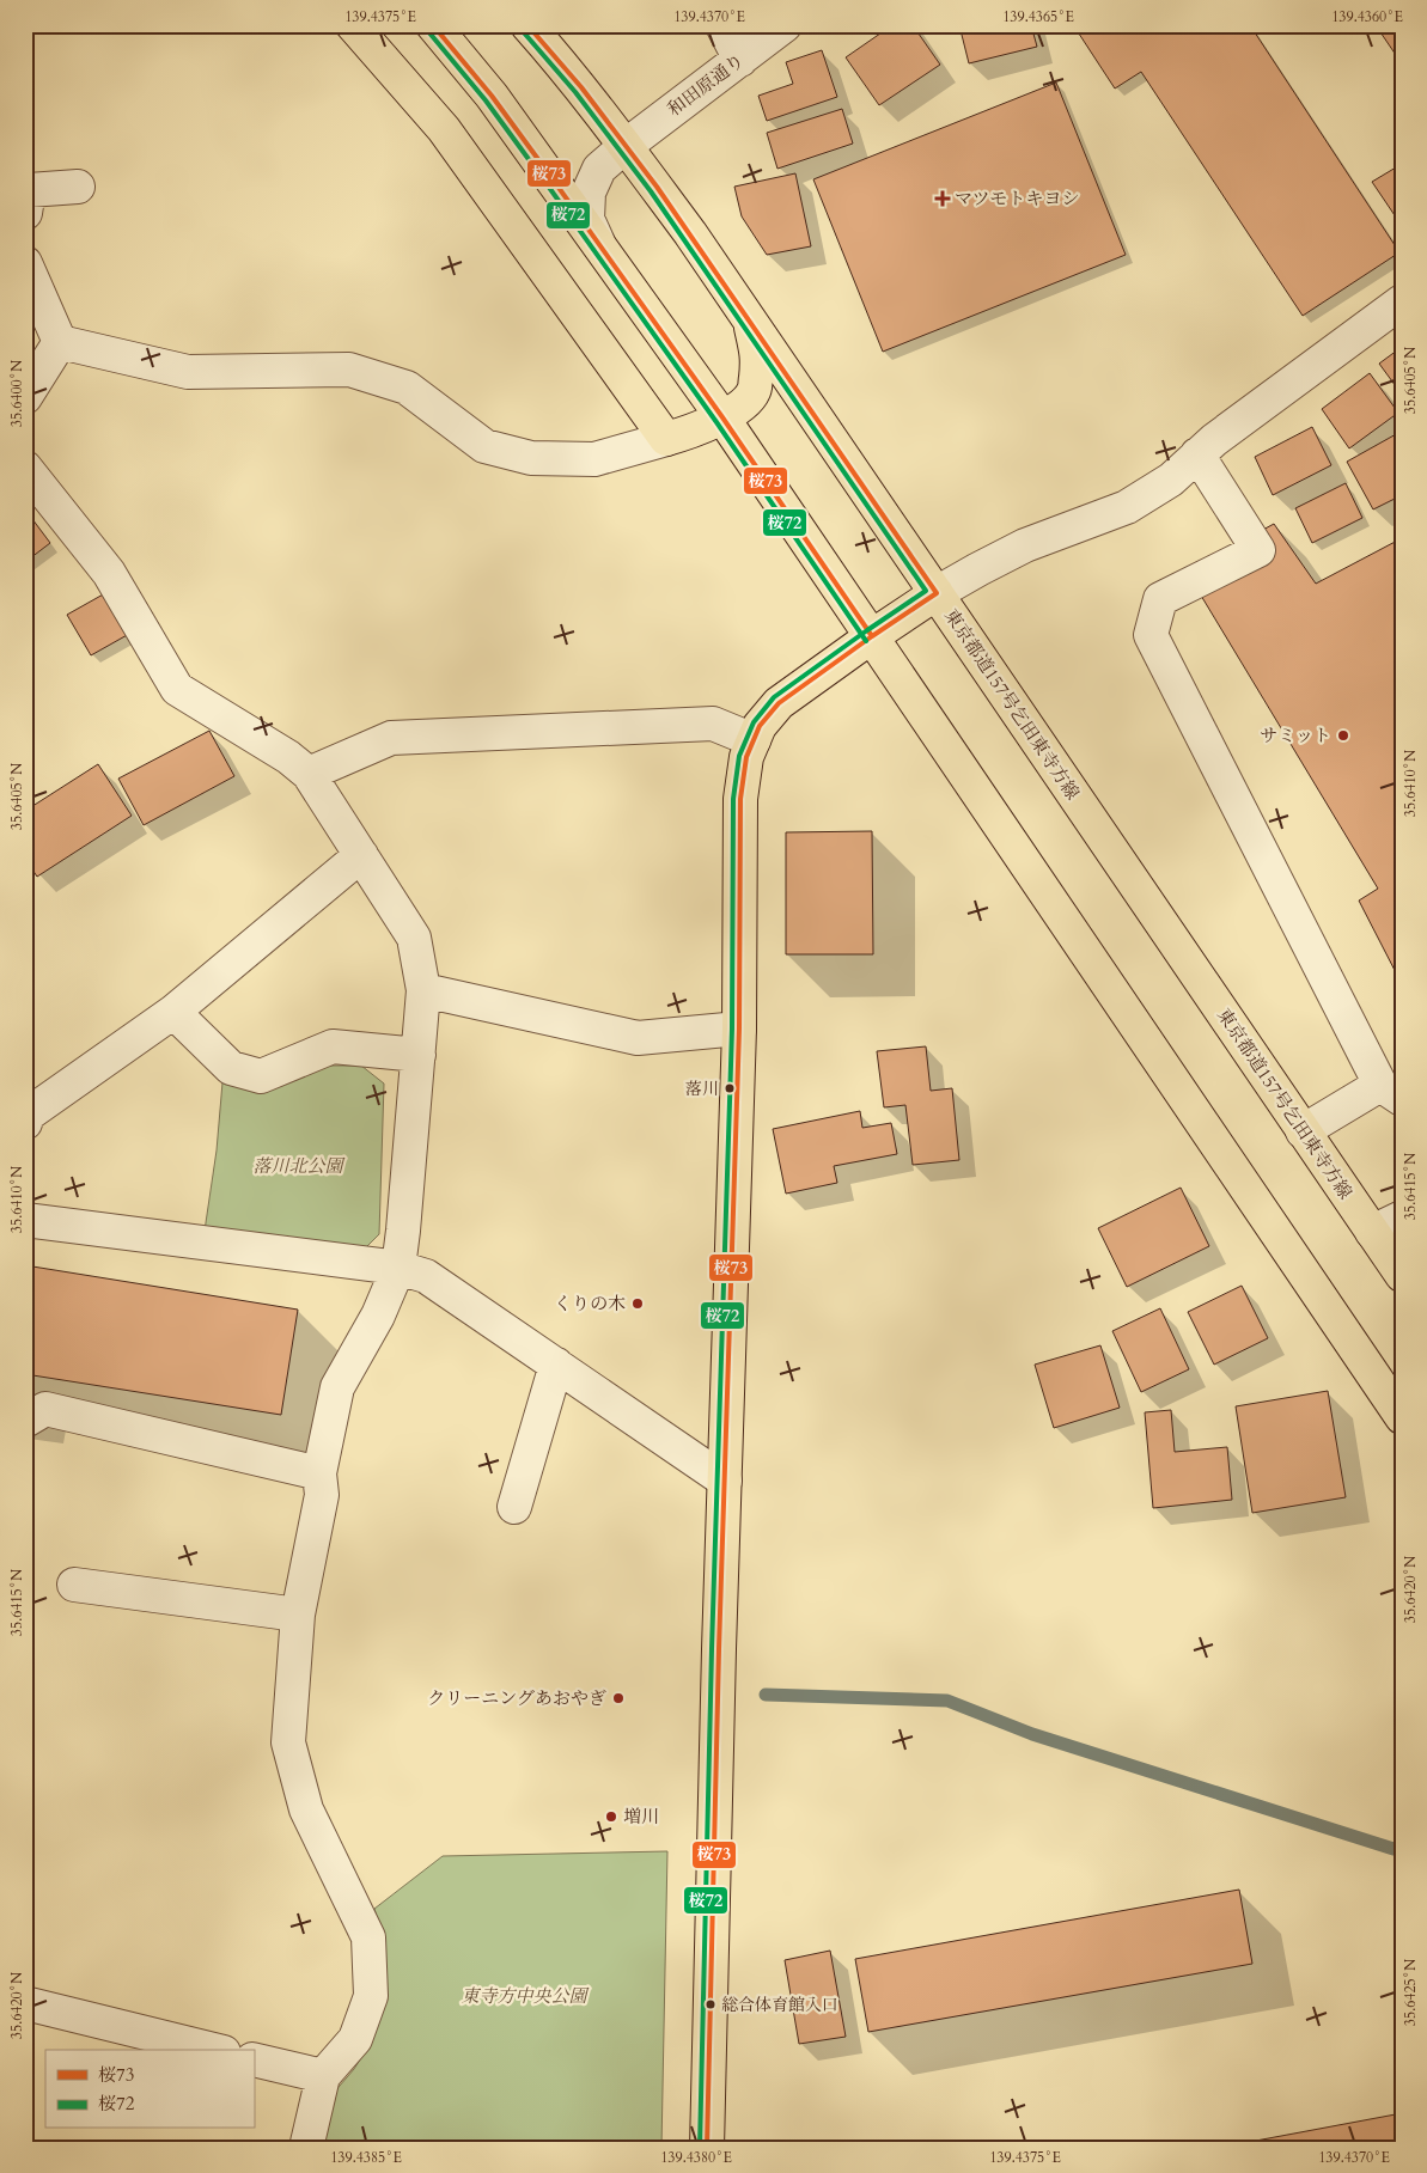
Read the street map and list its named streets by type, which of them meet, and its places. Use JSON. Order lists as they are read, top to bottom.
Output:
{
  "streets": {
    "main road": ["東京都道157号乞田東寺方線"],
    "street": ["和田原通り"]
  },
  "crossings": [
    ["和田原通り", "東京都道157号乞田東寺方線"]
  ],
  "parks": ["落川北公園", "東寺方中央公園"],
  "places": {
    "health": ["マツモトキヨシ"],
    "other": [
      "サミット",
      "落川",
      "くりの木",
      "クリーニングあおやぎ",
      "増川",
      "総合体育館入口"
    ]
  },
  "lines": ["transit line 桜73", "transit line 桜72"],
  "legend": ["桜73", "桜72"],
  "coordinates": [
    "139.4375°E",
    "139.4370°E",
    "139.4365°E",
    "139.4360°E",
    "35.6405°N",
    "35.6400°N",
    "35.6410°N",
    "35.6415°N",
    "35.6420°N",
    "35.6425°N",
    "139.4385°E",
    "139.4380°E"
  ]
}
